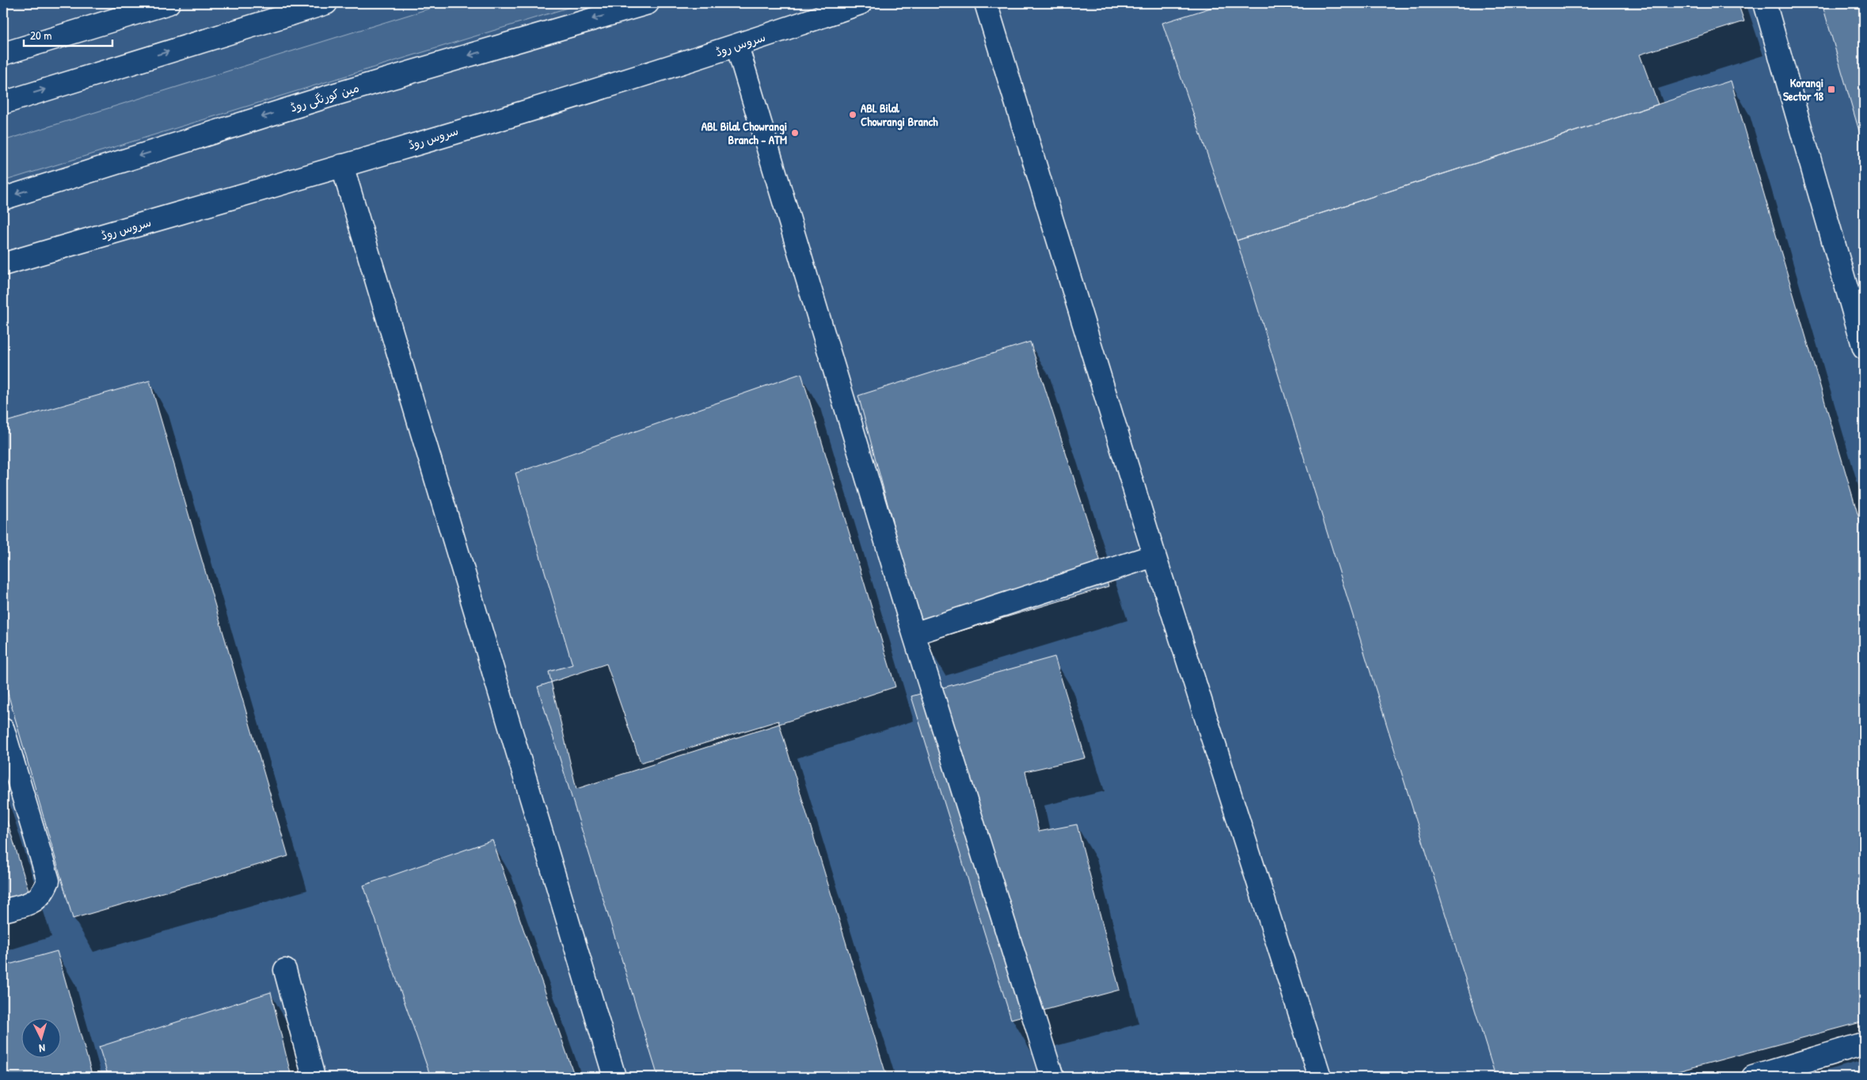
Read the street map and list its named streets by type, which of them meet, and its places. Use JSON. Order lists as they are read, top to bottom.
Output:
{
  "streets": {
    "street": ["سروس روڈ", "مین کورنگی روڈ"]
  },
  "places": {
    "transit": ["Korangi Sector 18"],
    "other": ["ABL Bilal Chowrangi Branch", "ABL Bilal Chowrangi Branch - ATM"]
  },
  "scale_bar": "20 m",
  "north": "bottom"
}
